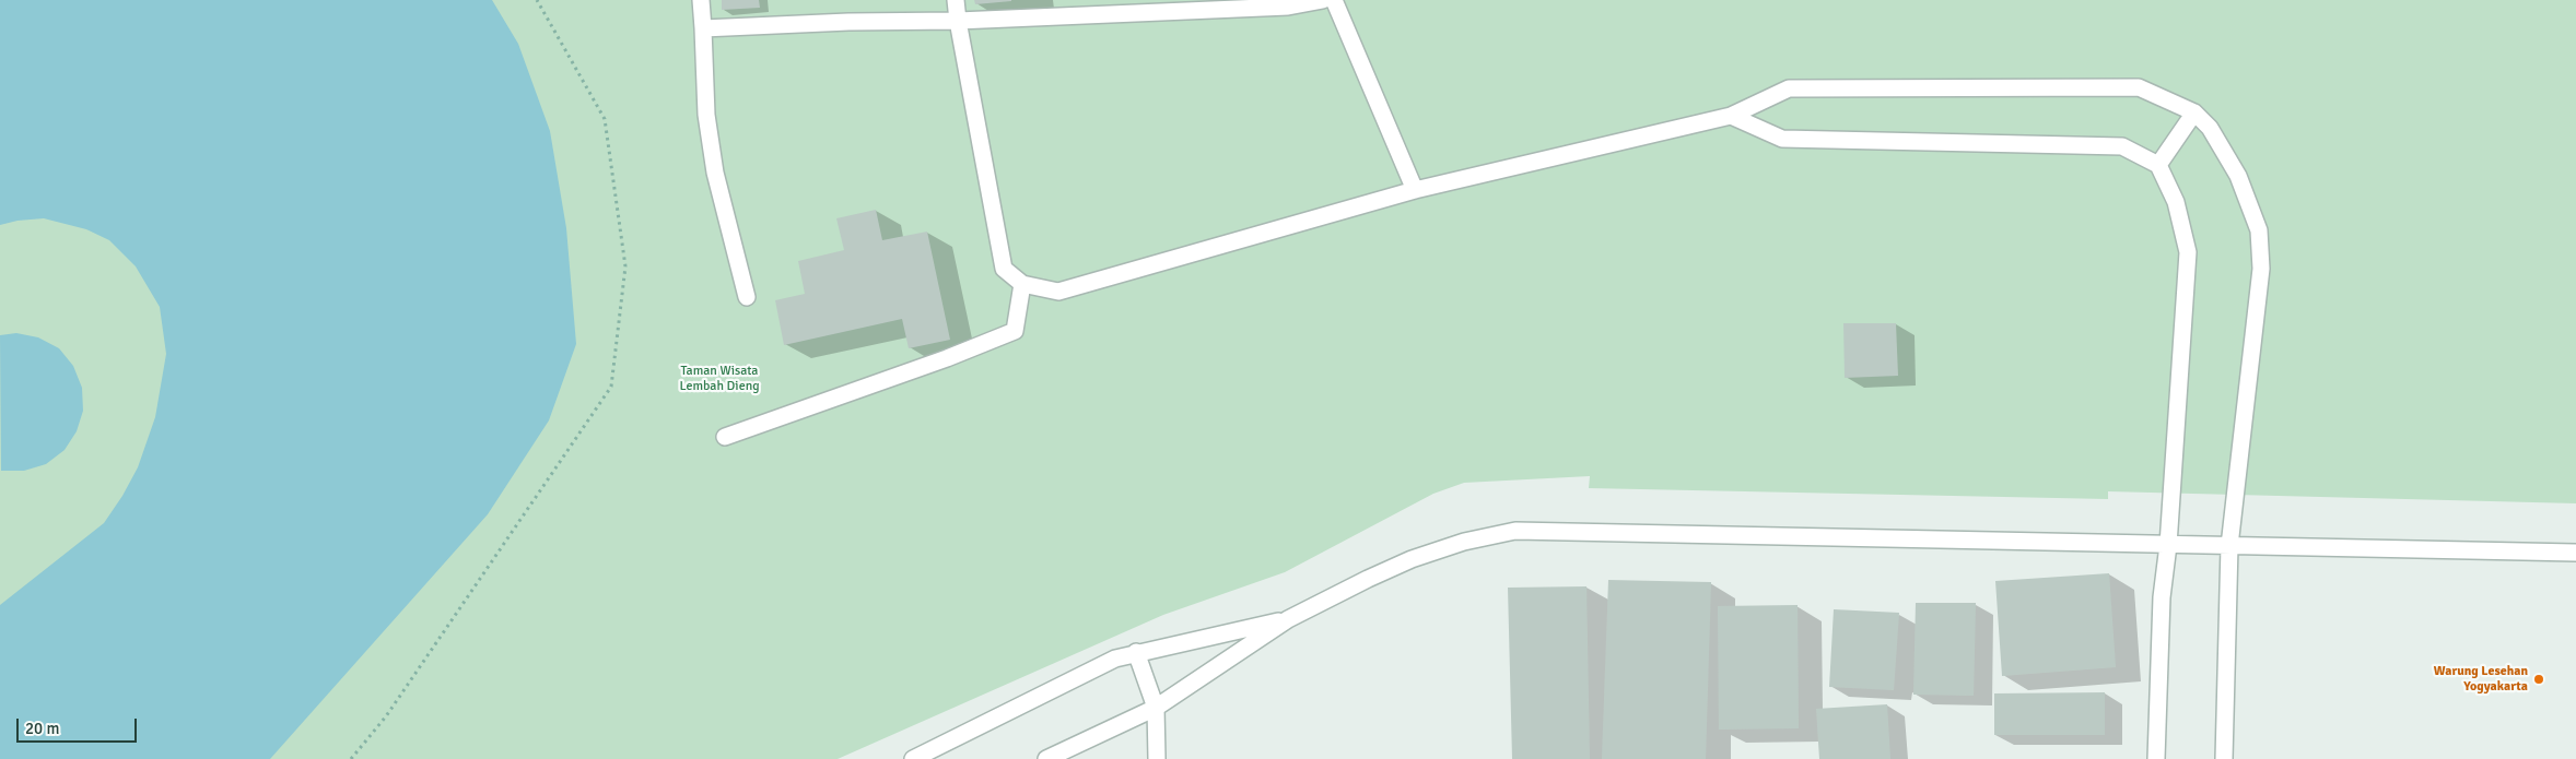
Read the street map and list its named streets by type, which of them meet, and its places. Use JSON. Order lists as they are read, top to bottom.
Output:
{
  "parks": ["Taman Wisata Lembah Dieng"],
  "places": ["Warung Lesehan Yogyakarta"],
  "scale_bar": "20 m"
}
